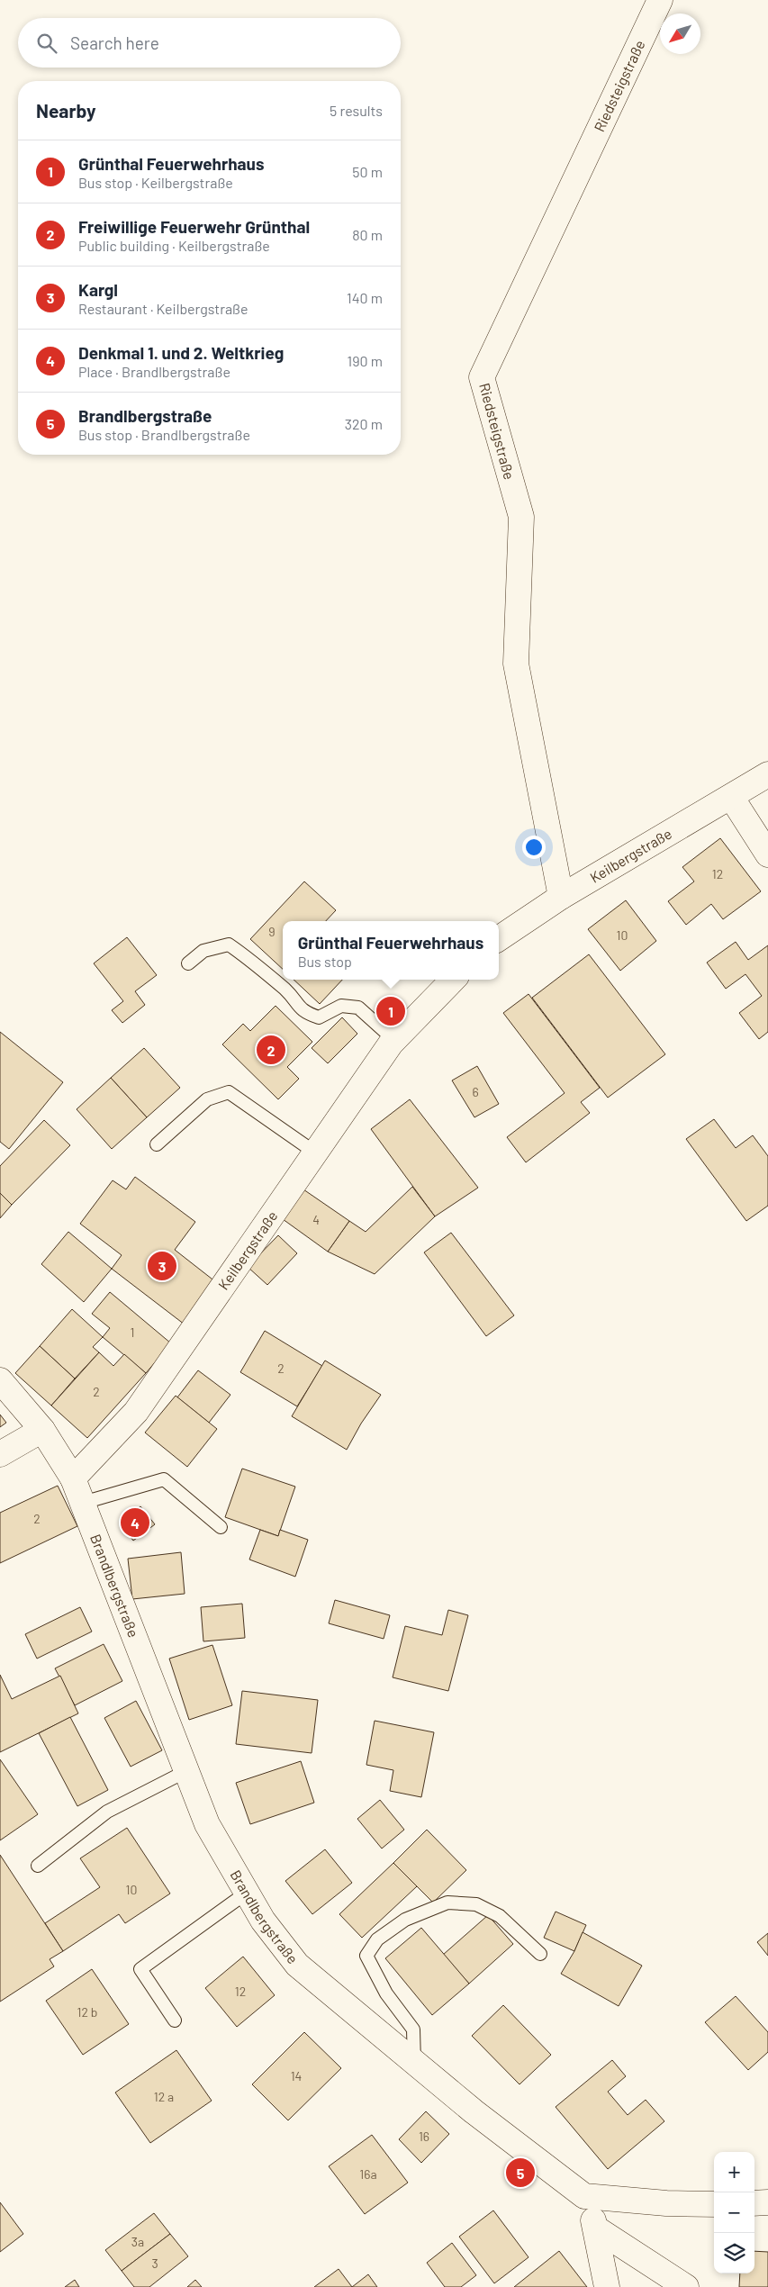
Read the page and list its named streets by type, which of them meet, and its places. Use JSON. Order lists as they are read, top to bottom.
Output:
{
  "streets": {
    "street": ["Riedsteigstraße", "Keilbergstraße", "Brandlbergstraße"]
  },
  "crossings": [
    ["Riedsteigstraße", "Keilbergstraße"],
    ["Keilbergstraße", "Brandlbergstraße"]
  ],
  "house_numbers": [
    "12",
    "9",
    "10",
    "6",
    "4",
    "1",
    "2",
    "2",
    "2",
    "10",
    "12",
    "12 b",
    "14",
    "12 a",
    "16",
    "16a",
    "3a",
    "3"
  ],
  "north": "bottom left",
  "page": {
    "search": "Search here",
    "heading": ["Nearby", "5 results"],
    "list": [
      {
        "mark": "1",
        "name": "Grünthal Feuerwehrhaus",
        "note": "Bus stop · Keilbergstraße",
        "value": "50 m"
      },
      {
        "mark": "2",
        "name": "Freiwillige Feuerwehr Grünthal",
        "note": "Public building · Keilbergstraße",
        "value": "80 m"
      },
      {
        "mark": "3",
        "name": "Kargl",
        "note": "Restaurant · Keilbergstraße",
        "value": "140 m"
      },
      {
        "mark": "4",
        "name": "Denkmal 1. und 2. Weltkrieg",
        "note": "Place · Brandlbergstraße",
        "value": "190 m"
      },
      {
        "mark": "5",
        "name": "Brandlbergstraße",
        "note": "Bus stop · Brandlbergstraße",
        "value": "320 m"
      }
    ],
    "popup": ["Grünthal Feuerwehrhaus", "Bus stop"],
    "pins": [
      "1",
      "2",
      "3",
      "4",
      "5"
    ],
    "map_buttons": ["+", "−"]
  }
}
